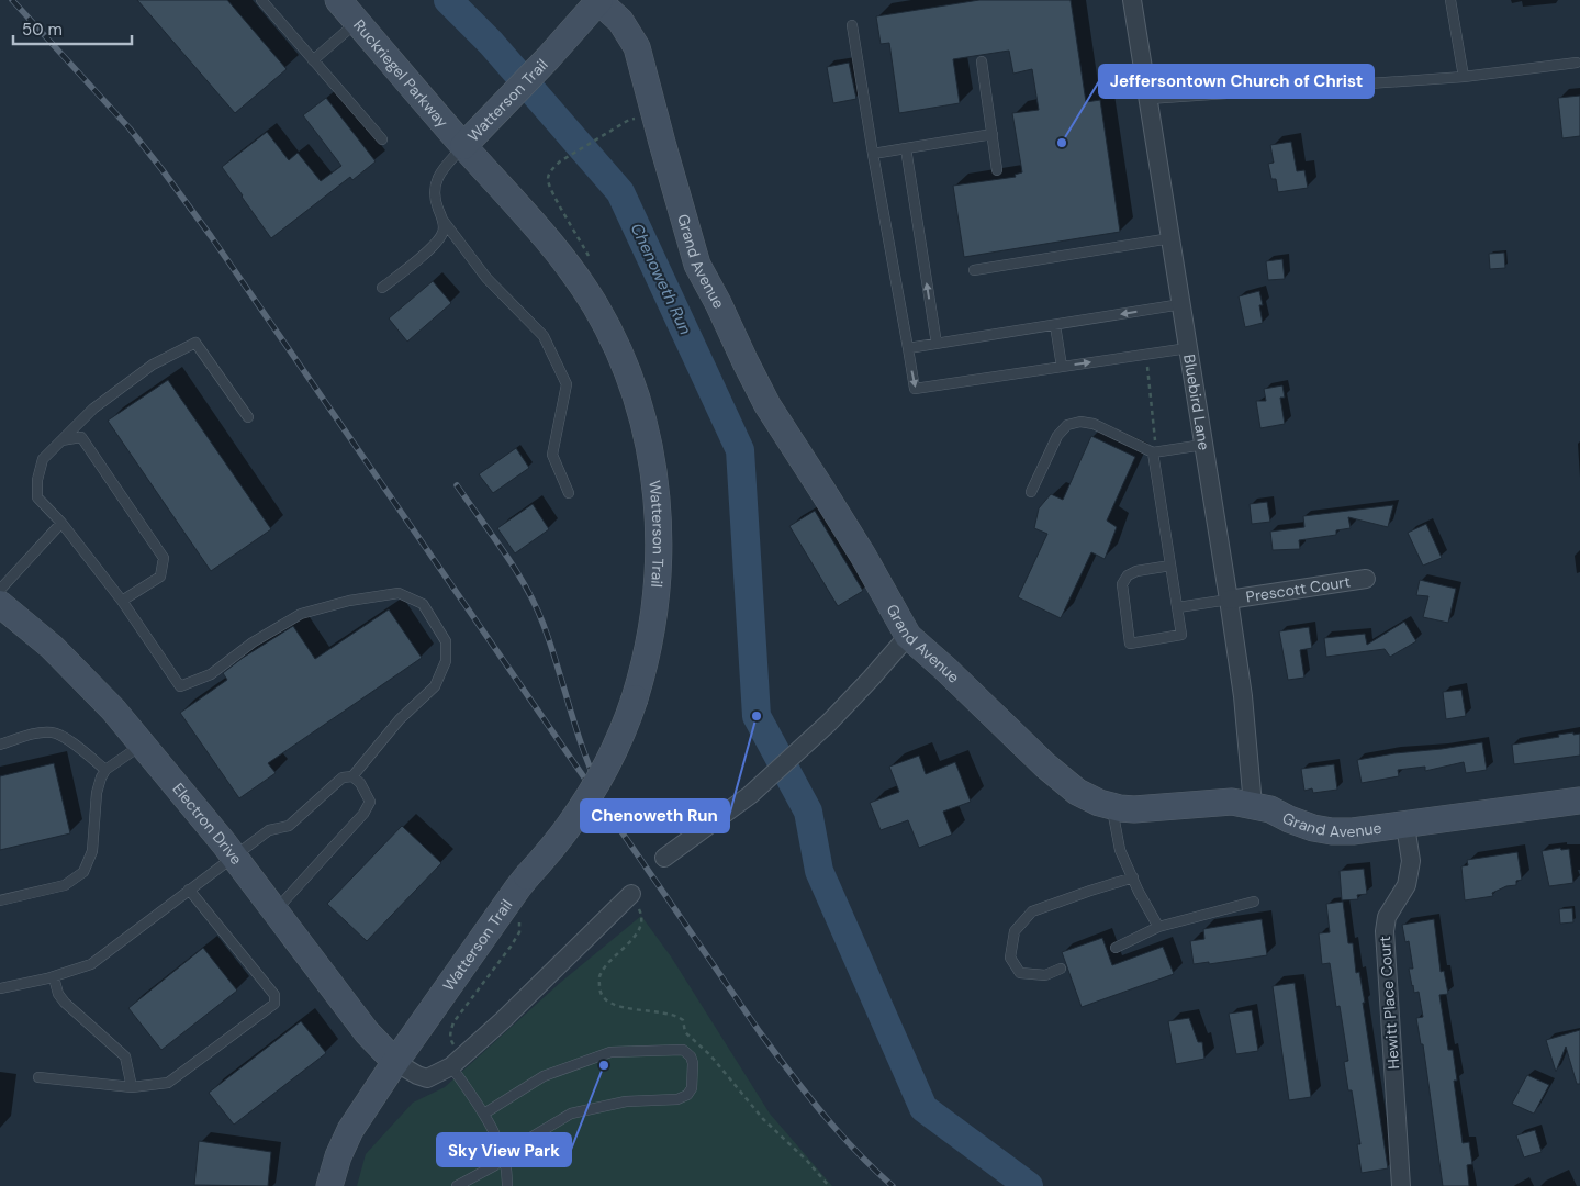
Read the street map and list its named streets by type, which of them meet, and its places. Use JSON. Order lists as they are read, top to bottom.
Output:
{
  "streets": {
    "street": [
      "Ruckriegel Parkway",
      "Watterson Trail",
      "Grand Avenue",
      "Bluebird Lane",
      "Prescott Court",
      "Electron Drive",
      "Hewitt Place Court"
    ]
  },
  "crossings": [
    ["Ruckriegel Parkway", "Watterson Trail"],
    ["Watterson Trail", "Grand Avenue"],
    ["Watterson Trail", "Electron Drive"],
    ["Grand Avenue", "Bluebird Lane"],
    ["Grand Avenue", "Hewitt Place Court"],
    ["Bluebird Lane", "Prescott Court"]
  ],
  "water": ["Chenoweth Run"],
  "places": ["Jeffersontown Church of Christ", "Chenoweth Run", "Sky View Park"],
  "scale_bar": "50 m"
}
